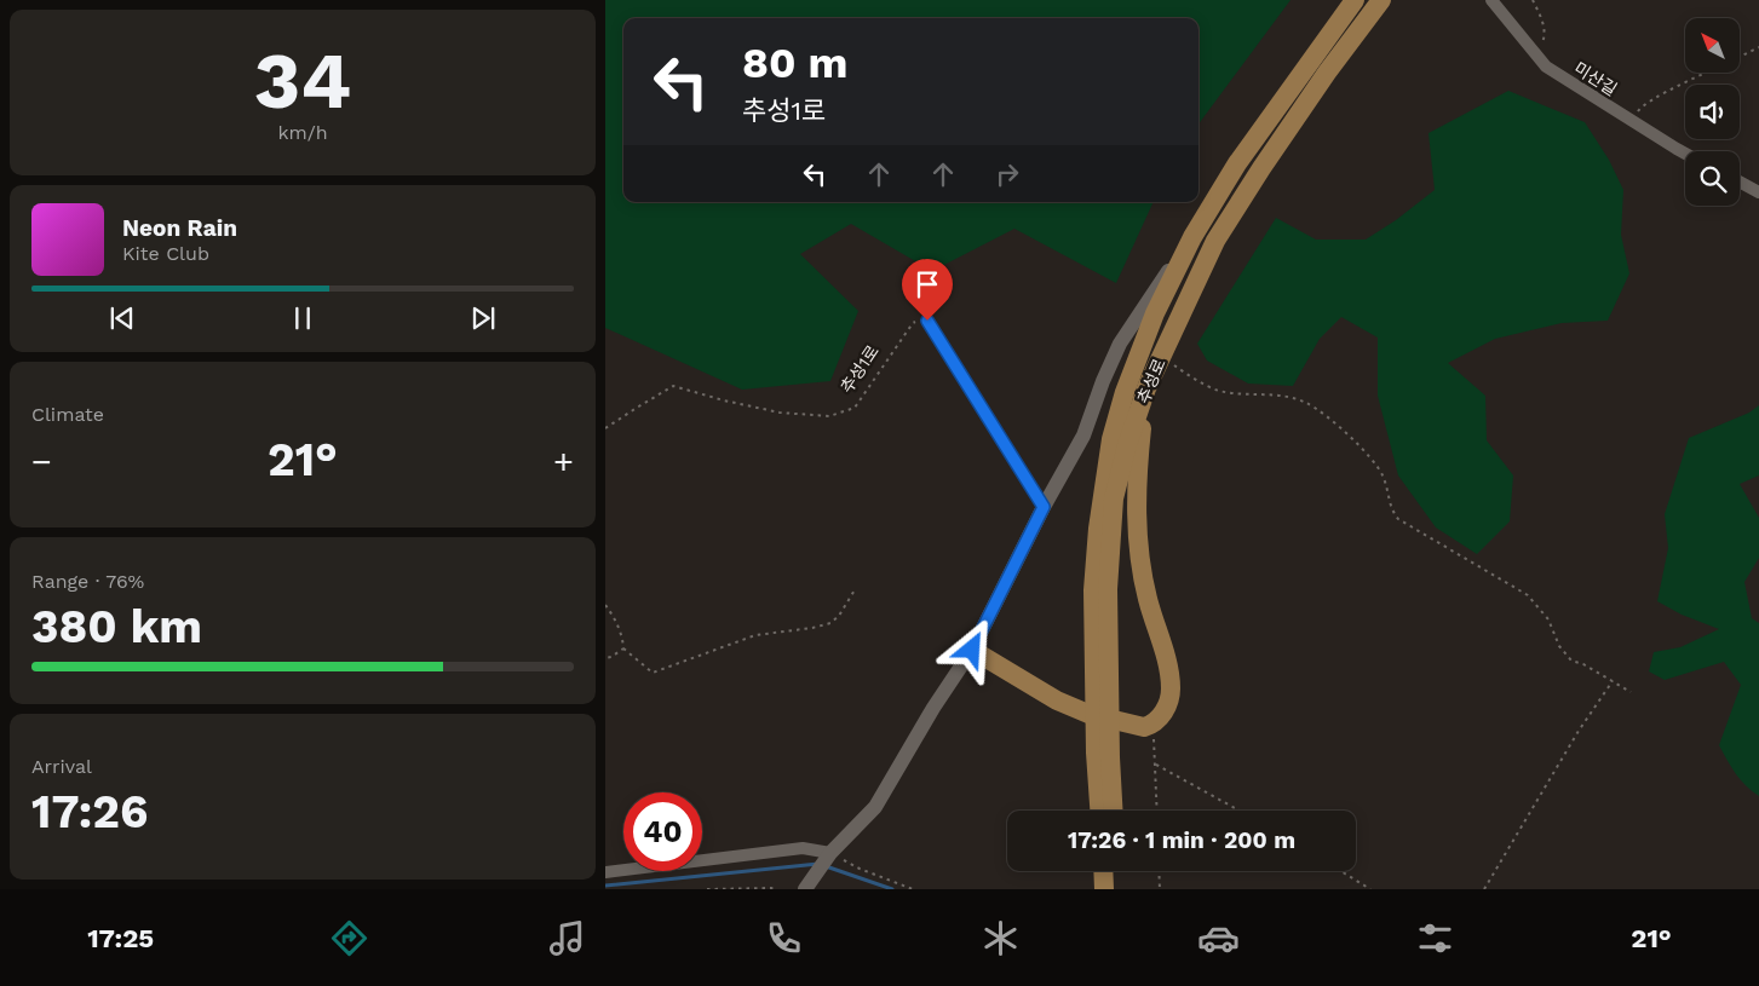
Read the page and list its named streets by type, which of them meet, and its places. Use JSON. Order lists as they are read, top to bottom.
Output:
{
  "streets": {
    "main road": ["추성로"],
    "street": ["미산길"],
    "path": ["추성1로"]
  },
  "north": "top left",
  "page": {
    "tile": [
      ["34", "km/h"],
      "Climate",
      ["Range · 76%", "380 km"],
      ["Arrival", "17:26"]
    ],
    "turn": ["80 m", "추성1로"],
    "song": ["Neon Rain", "Kite Club"],
    "heat": ["−", "21°", "+"],
    "limit": "40",
    "trip": "17:26 · 1 min · 200 m",
    "tabs": ["17:25", "21°"]
  }
}
